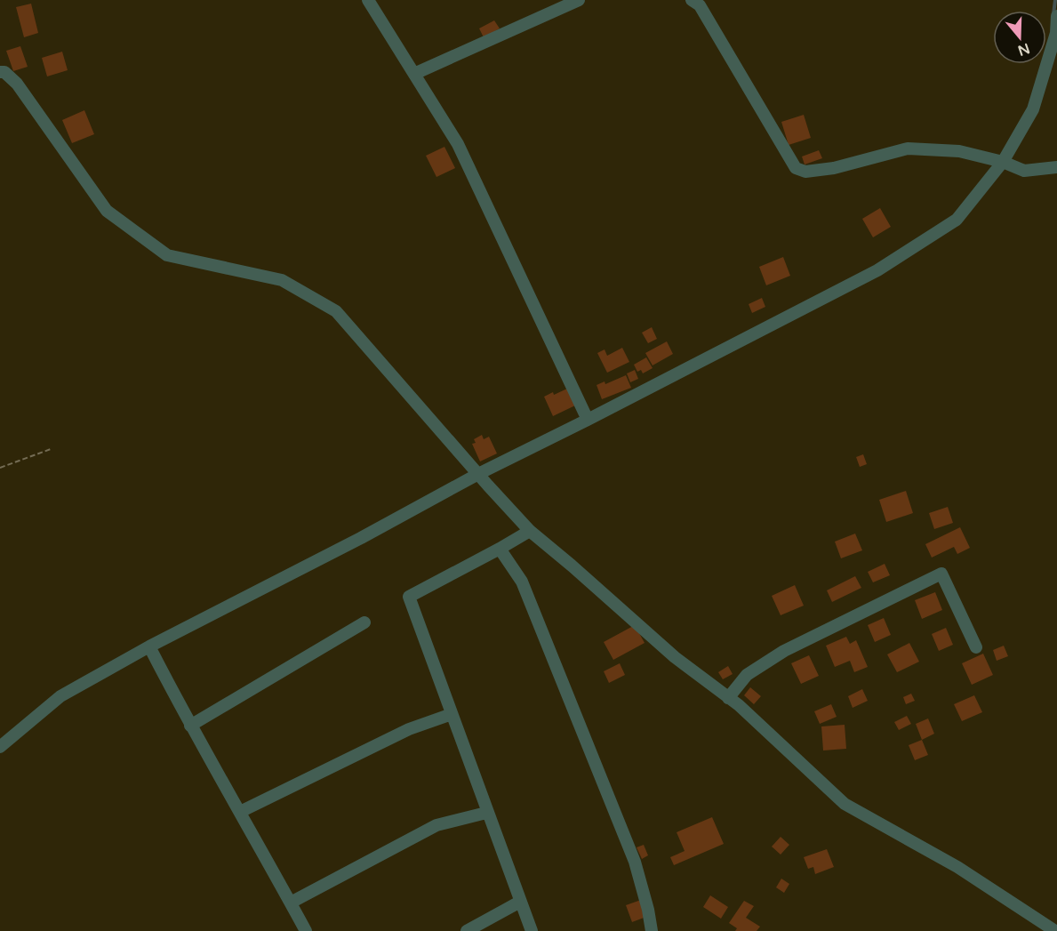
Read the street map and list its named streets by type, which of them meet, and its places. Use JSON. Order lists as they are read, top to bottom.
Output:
{
  "north": "bottom"
}
